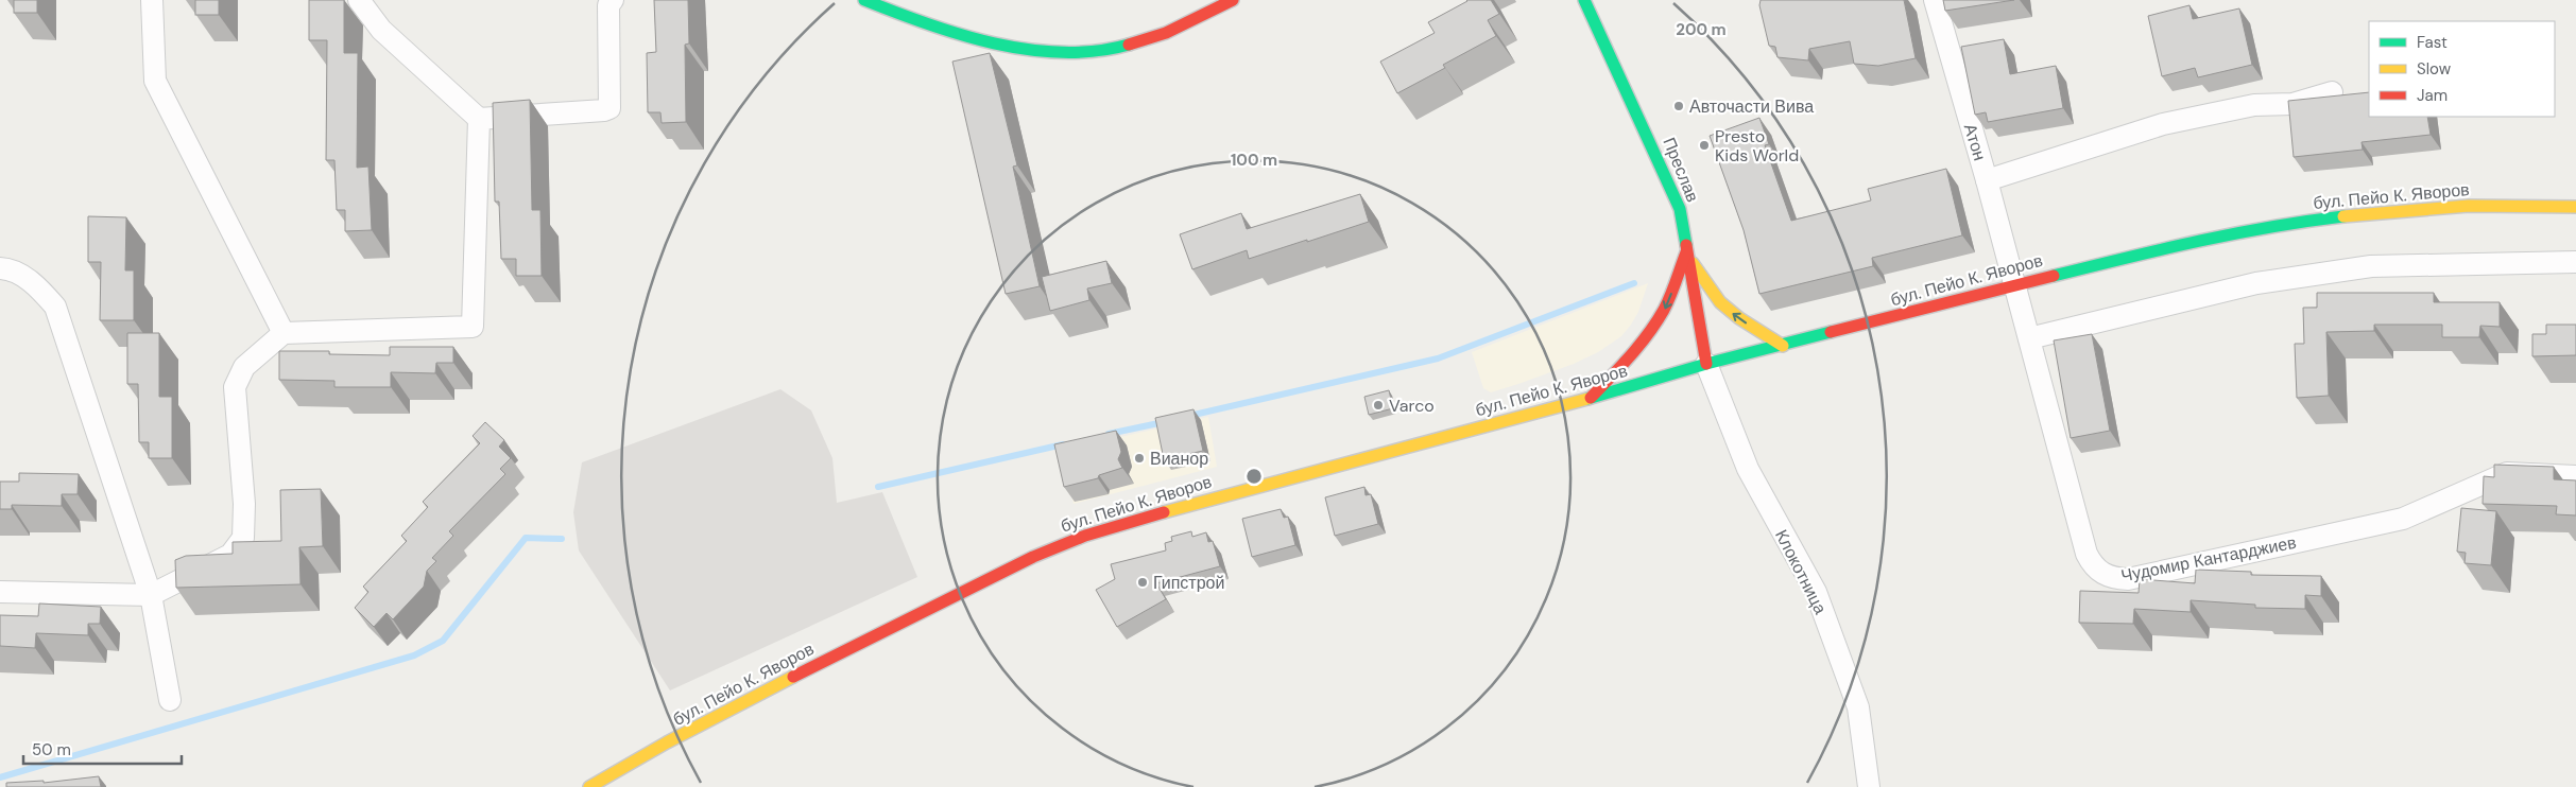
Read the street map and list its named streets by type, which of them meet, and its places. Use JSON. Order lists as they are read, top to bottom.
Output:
{
  "streets": {
    "street": [
      "Атон",
      "Преслав",
      "бул. Пейо К. Яворов",
      "Чудомир Кантарджиев",
      "Клокотница"
    ]
  },
  "crossings": [
    ["Атон", "бул. Пейо К. Яворов"],
    ["Атон", "Чудомир Кантарджиев"],
    ["Преслав", "бул. Пейо К. Яворов"],
    ["Преслав", "Клокотница"],
    ["бул. Пейо К. Яворов", "Чудомир Кантарджиев"],
    ["бул. Пейо К. Яворов", "Клокотница"]
  ],
  "places": [
    "Авточасти Вива",
    "Presto Kids World",
    "Varco",
    "Вианор",
    "Гипстрой"
  ],
  "legend": ["Fast", "Slow", "Jam"],
  "scale_bar": "50 m",
  "rings": ["200 m", "100 m"]
}
